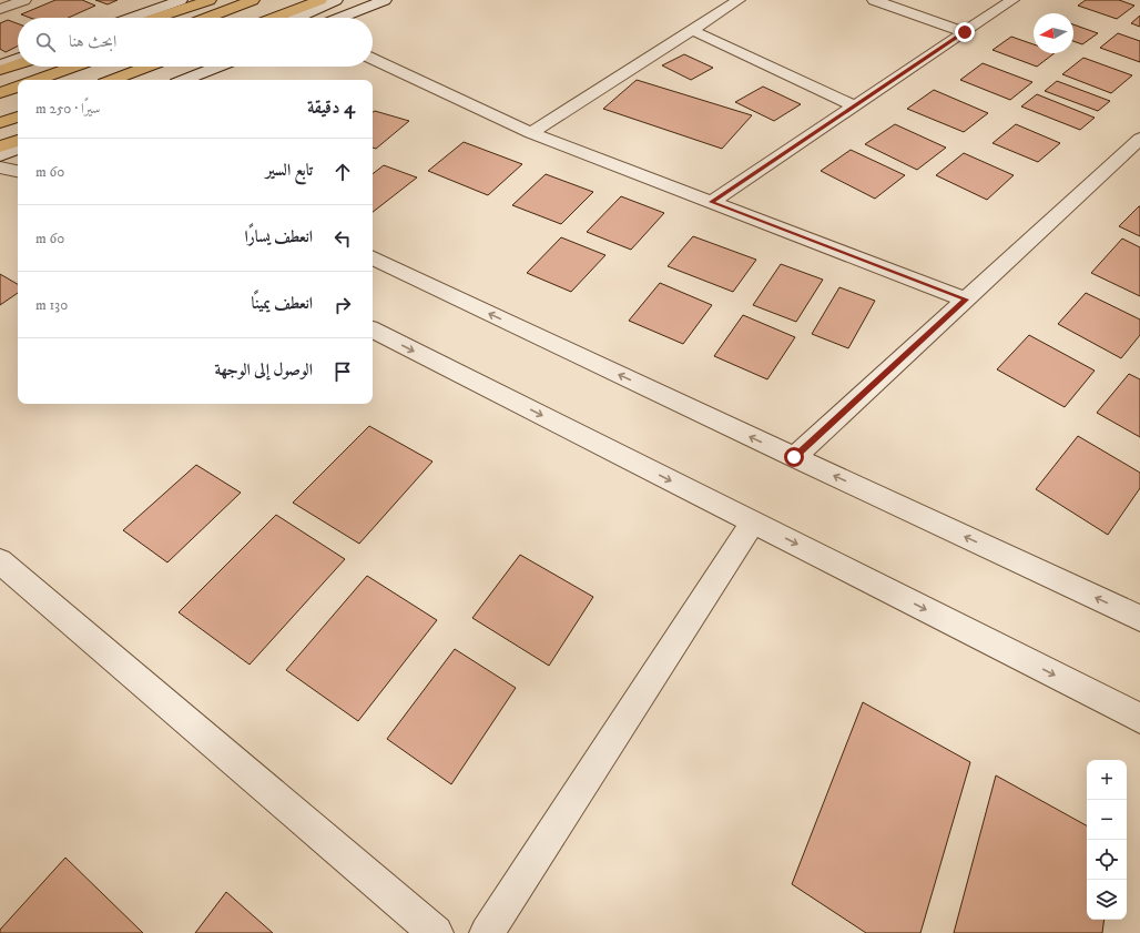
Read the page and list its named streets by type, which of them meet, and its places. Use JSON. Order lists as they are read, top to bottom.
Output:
{
  "north": "left",
  "page": {
    "search": "ابحث هنا",
    "heading": ["4 دقيقة", "سيرًا · 250 m"],
    "list": [
      ["تابع السير", "60 m"],
      ["انعطف يسارًا", "60 m"],
      ["انعطف يمينًا", "130 m"],
      "الوصول إلى الوجهة"
    ],
    "map_buttons": ["+", "−"]
  }
}
